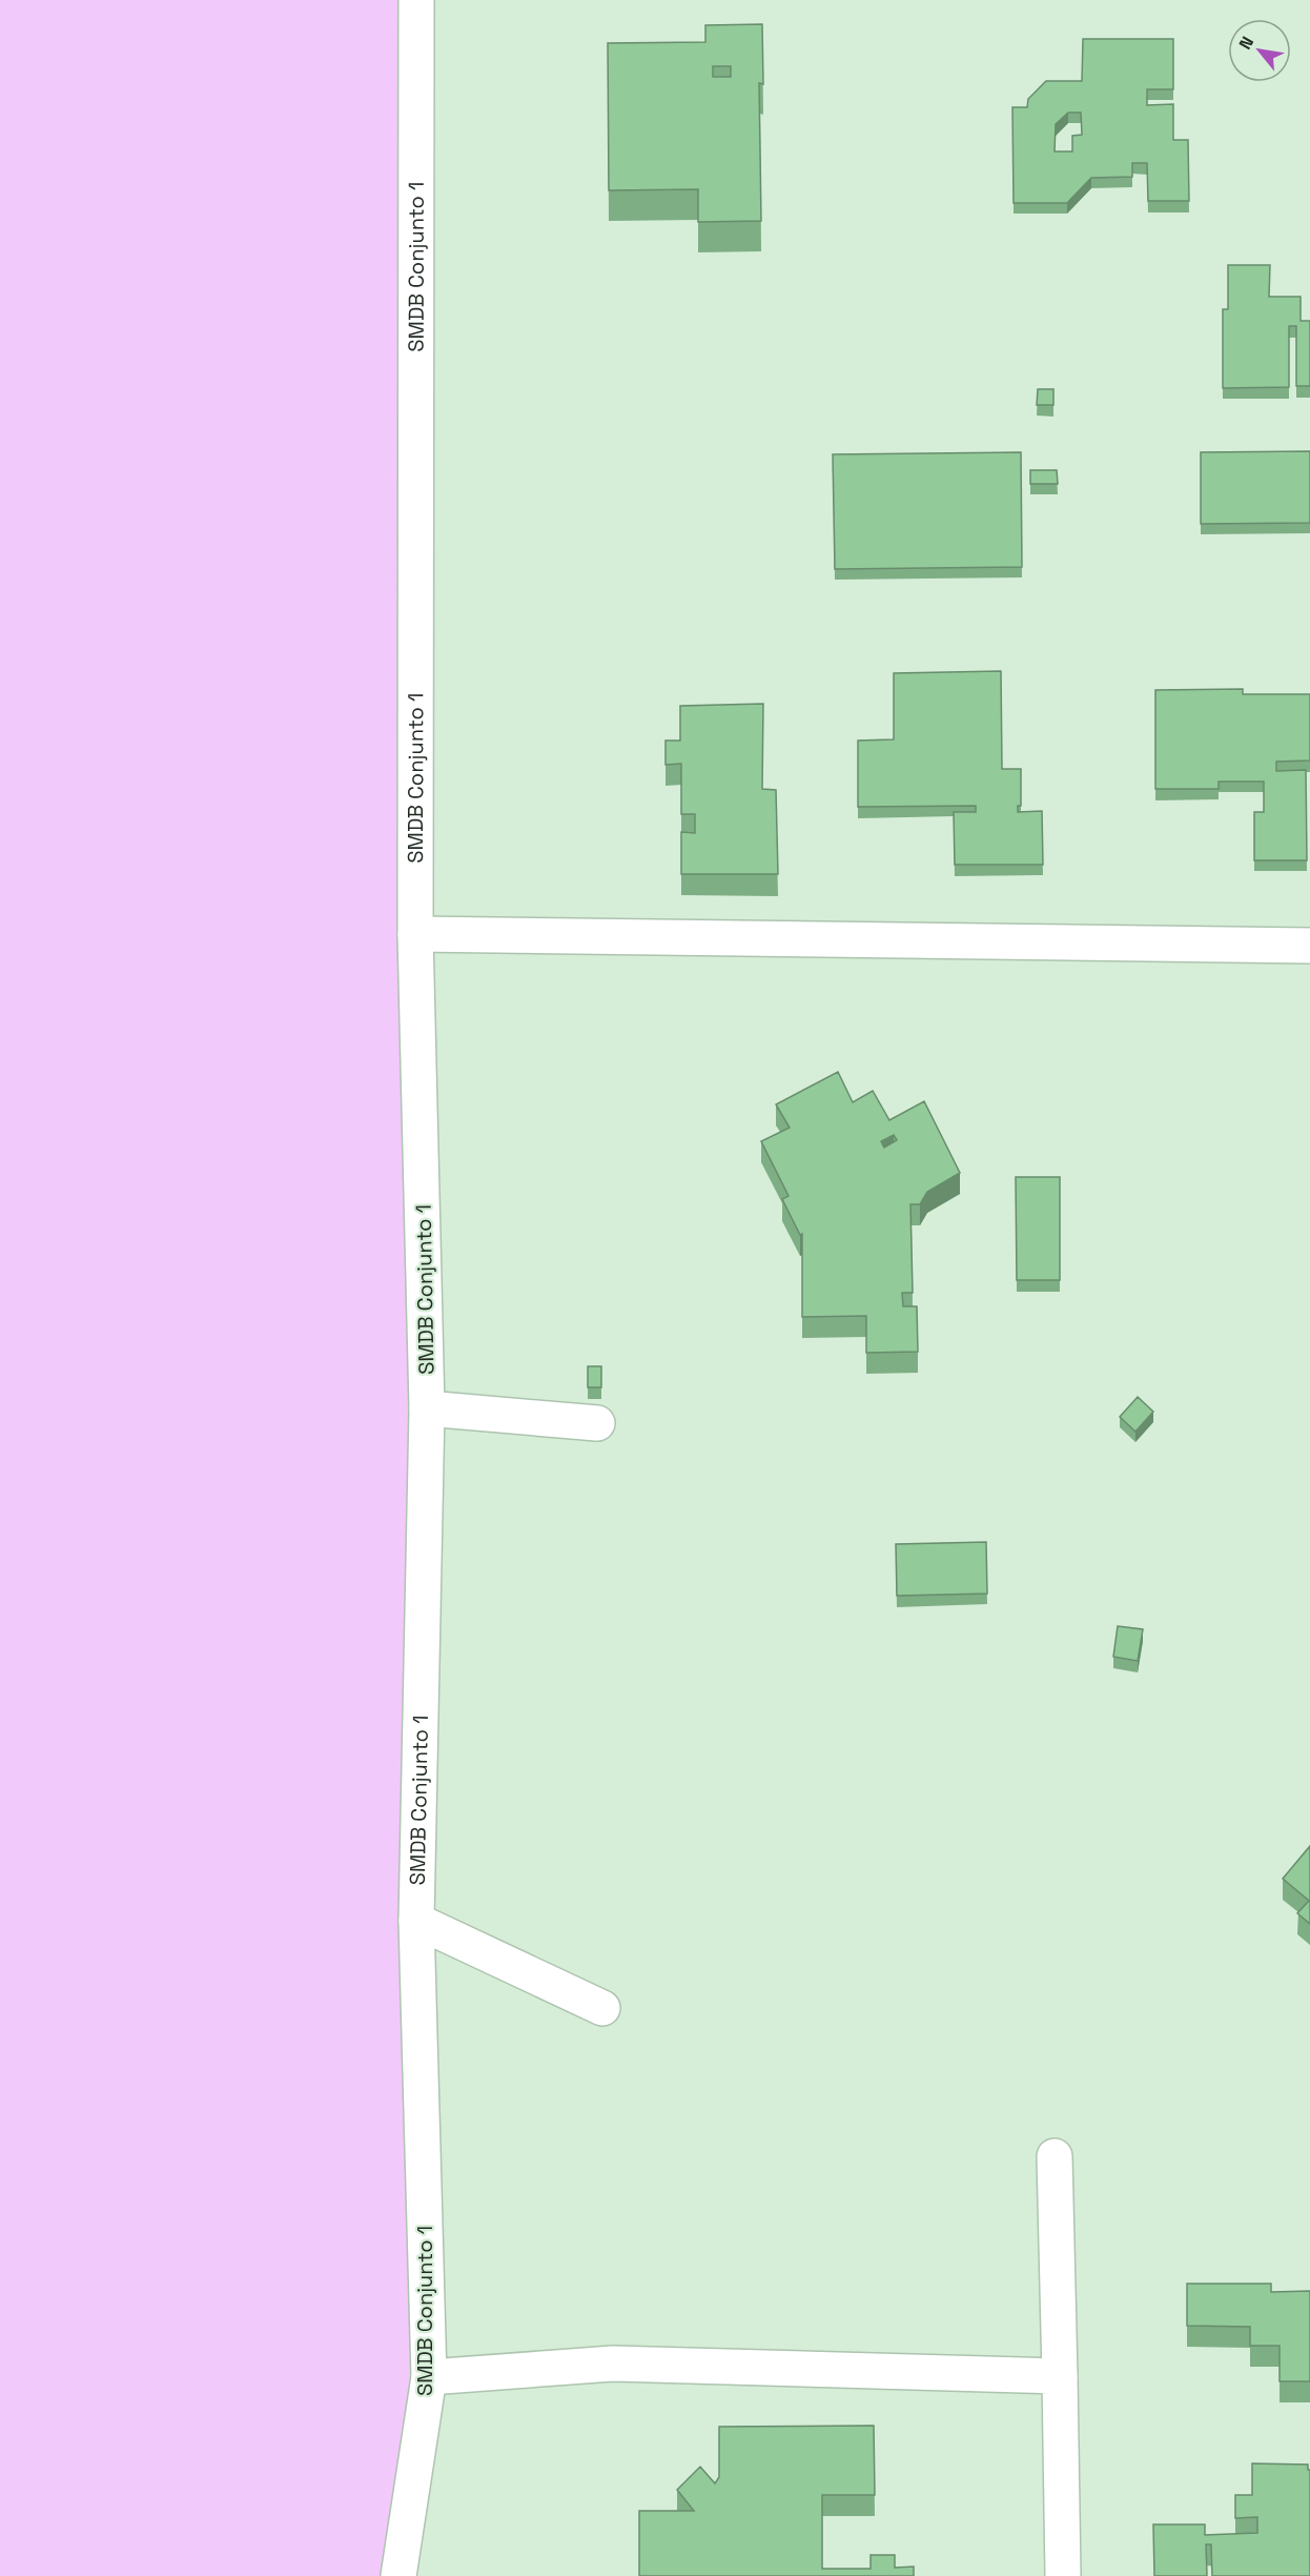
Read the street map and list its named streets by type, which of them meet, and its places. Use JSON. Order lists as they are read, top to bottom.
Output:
{
  "streets": {
    "street": ["SMDB Conjunto 1"]
  },
  "north": "top left"
}
